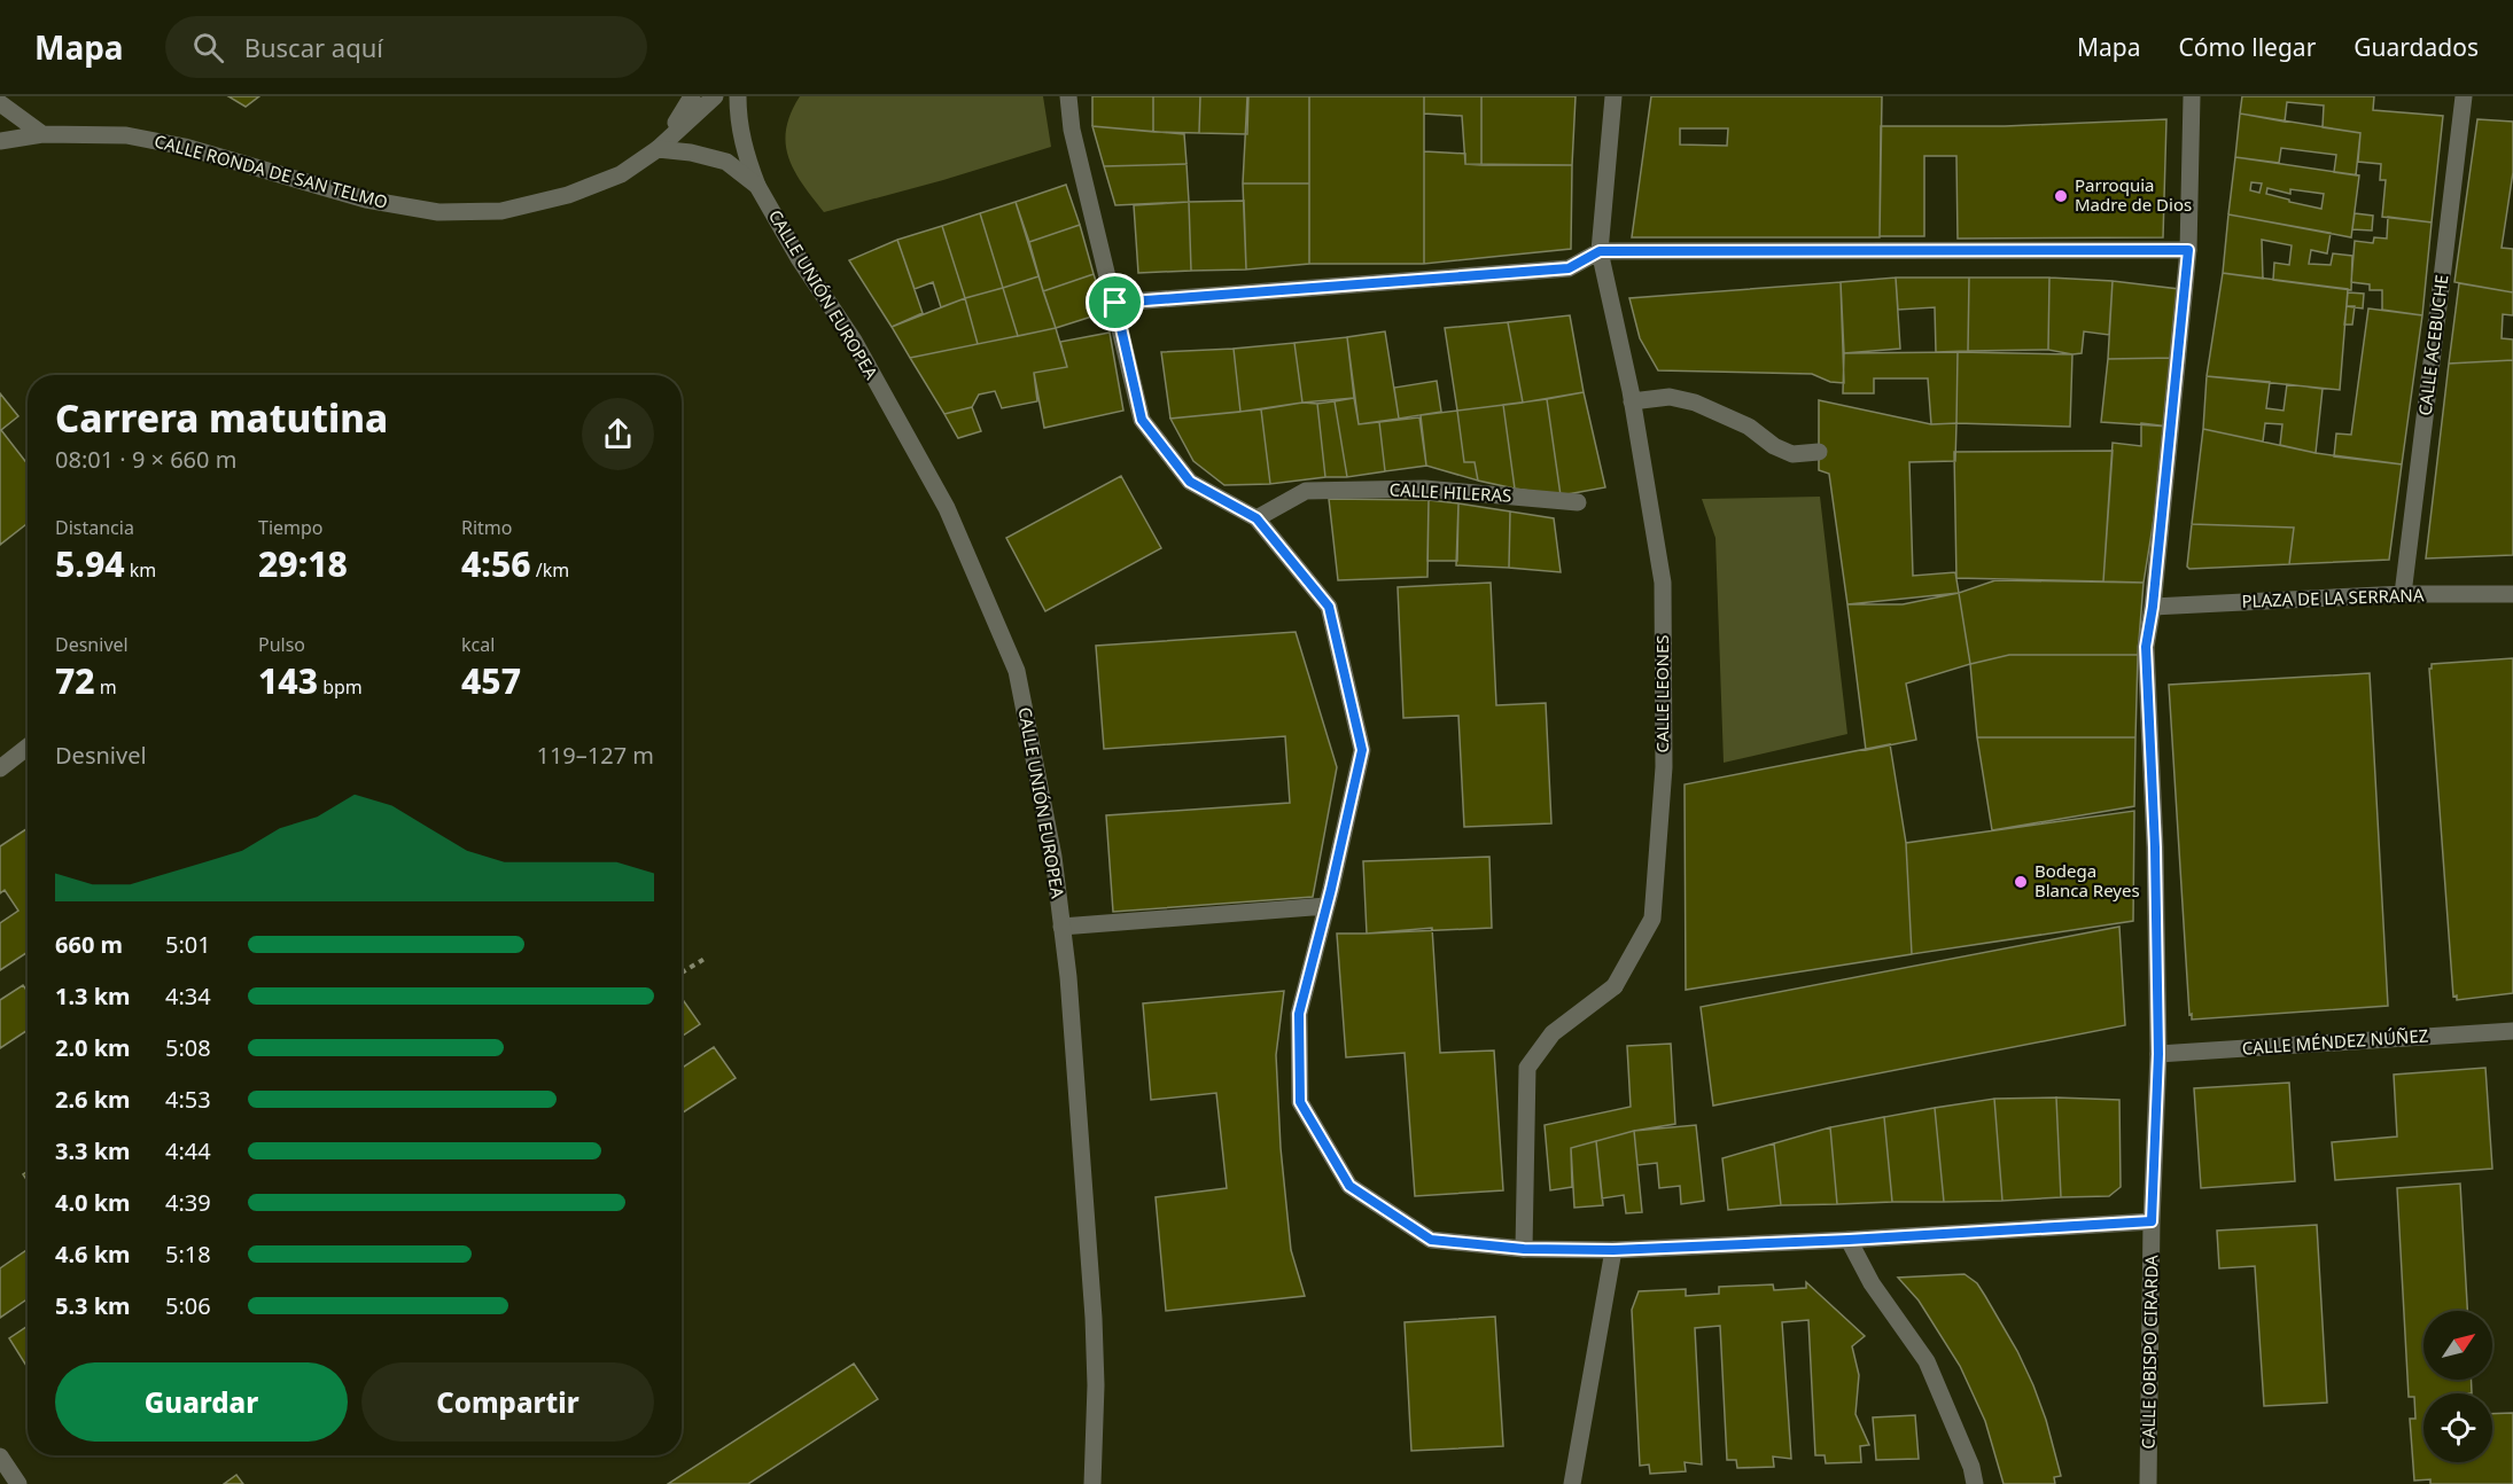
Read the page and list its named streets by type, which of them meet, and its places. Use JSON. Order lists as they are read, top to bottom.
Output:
{
  "streets": {
    "street": [
      "CALLE RONDA DE SAN TELMO",
      "CALLE UNIÓN EUROPEA",
      "CALLE ACEBUCHE",
      "CALLE HILERAS",
      "PLAZA DE LA SERRANA",
      "CALLE LEONES",
      "CALLE MÉNDEZ NÚÑEZ",
      "CALLE OBISPO CIRARDA"
    ]
  },
  "crossings": [
    ["CALLE RONDA DE SAN TELMO", "CALLE UNIÓN EUROPEA"],
    ["CALLE ACEBUCHE", "PLAZA DE LA SERRANA"],
    ["PLAZA DE LA SERRANA", "CALLE OBISPO CIRARDA"],
    ["CALLE MÉNDEZ NÚÑEZ", "CALLE OBISPO CIRARDA"]
  ],
  "places": ["Parroquia Madre de Dios", "Bodega Blanca Reyes"],
  "north": "top right",
  "page": {
    "header": "Mapa",
    "search": "Buscar aquí",
    "nav": ["Mapa", "Cómo llegar", "Guardados"],
    "heading": ["Carrera matutina", "08:01 · 9 × 660 m"],
    "stats": [
      ["Distancia", "5.94 km"],
      ["Tiempo", "29:18"],
      ["Ritmo", "4:56 /km"],
      ["Desnivel", "72 m"],
      ["Pulso", "143 bpm"],
      ["kcal", "457"]
    ],
    "chart": ["Desnivel", "119–127 m"],
    "list": [
      {
        "name": "660 m",
        "note": "5:01"
      },
      {
        "name": "1.3 km",
        "note": "4:34"
      },
      {
        "name": "2.0 km",
        "note": "5:08"
      },
      {
        "name": "2.6 km",
        "note": "4:53"
      },
      {
        "name": "3.3 km",
        "note": "4:44"
      },
      {
        "name": "4.0 km",
        "note": "4:39"
      },
      {
        "name": "4.6 km",
        "note": "5:18"
      },
      {
        "name": "5.3 km",
        "note": "5:06"
      }
    ],
    "buttons": ["Guardar", "Compartir"]
  }
}
